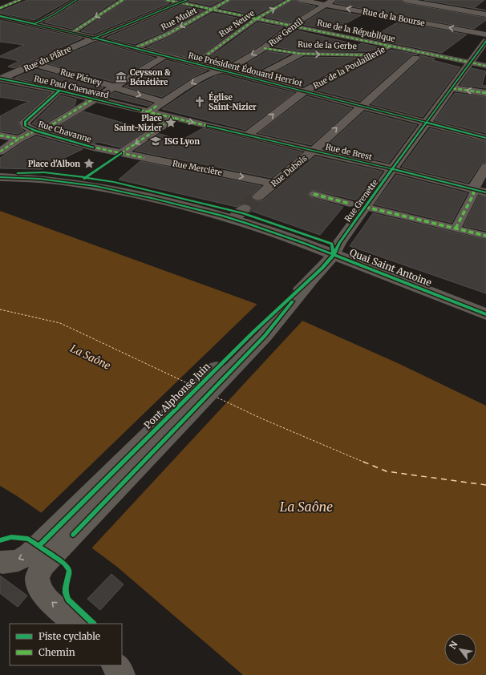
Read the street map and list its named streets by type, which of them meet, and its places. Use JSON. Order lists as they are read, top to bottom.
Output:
{
  "streets": {
    "main road": ["Quai Saint Antoine"],
    "street": [
      "Rue de la Bourse",
      "Rue Mulet",
      "Rue Neuve",
      "Rue de la République",
      "Rue Gentil",
      "Rue de la Gerbe",
      "Rue du Plâtre",
      "Rue de la Poulaillerie",
      "Rue Président Édouard Herriot",
      "Rue Pléney",
      "Rue Paul Chenavard",
      "Rue Chavanne",
      "Rue de Brest",
      "Rue Mercière",
      "Rue Dubois",
      "Rue Grenette"
    ],
    "cycle path": ["Pont Alphonse Juin"]
  },
  "crossings": [
    ["Rue de la Bourse", "Rue Gentil"],
    ["Rue de la Bourse", "Rue Grenette"],
    ["Rue Mulet", "Rue de la République"],
    ["Rue Mulet", "Rue Président Édouard Herriot"],
    ["Rue Neuve", "Rue de la République"],
    ["Rue Neuve", "Rue Président Édouard Herriot"],
    ["Rue de la République", "Rue Gentil"],
    ["Rue de la République", "Rue du Plâtre"],
    ["Rue de la République", "Rue de la Poulaillerie"],
    ["Rue de la République", "Rue Dubois"],
    ["Rue de la République", "Rue Grenette"],
    ["Rue Gentil", "Rue de la Gerbe"],
    ["Rue Gentil", "Rue Président Édouard Herriot"],
    ["Rue Gentil", "Rue Pléney"],
    ["Rue Gentil", "Rue Paul Chenavard"],
    ["Rue Gentil", "Rue de Brest"],
    ["Rue de la Gerbe", "Rue de la Poulaillerie"],
    ["Rue du Plâtre", "Rue Président Édouard Herriot"],
    ["Rue du Plâtre", "Rue Pléney"],
    ["Rue du Plâtre", "Rue Paul Chenavard"],
    ["Rue de la Poulaillerie", "Rue Président Édouard Herriot"],
    ["Rue de la Poulaillerie", "Rue de Brest"],
    ["Rue Président Édouard Herriot", "Rue Dubois"],
    ["Rue Président Édouard Herriot", "Rue Grenette"],
    ["Rue Paul Chenavard", "Rue Chavanne"],
    ["Rue Paul Chenavard", "Rue de Brest"],
    ["Rue Chavanne", "Rue Mercière"],
    ["Rue de Brest", "Rue Dubois"],
    ["Rue de Brest", "Rue Grenette"],
    ["Rue Mercière", "Rue Dubois"],
    ["Rue Grenette", "Quai Saint Antoine"]
  ],
  "one_way": ["Rue de la Gerbe", "Rue Pléney", "Rue Mercière"],
  "water": ["La Saône"],
  "places": {
    "museum": ["Ceysson & Bénétière"],
    "church": ["Église Saint-Nizier"],
    "place": ["Place Saint-Nizier", "Place d'Albon"],
    "school or university": ["ISG Lyon"]
  },
  "legend": ["Piste cyclable", "Chemin"],
  "north": "top left"
}
